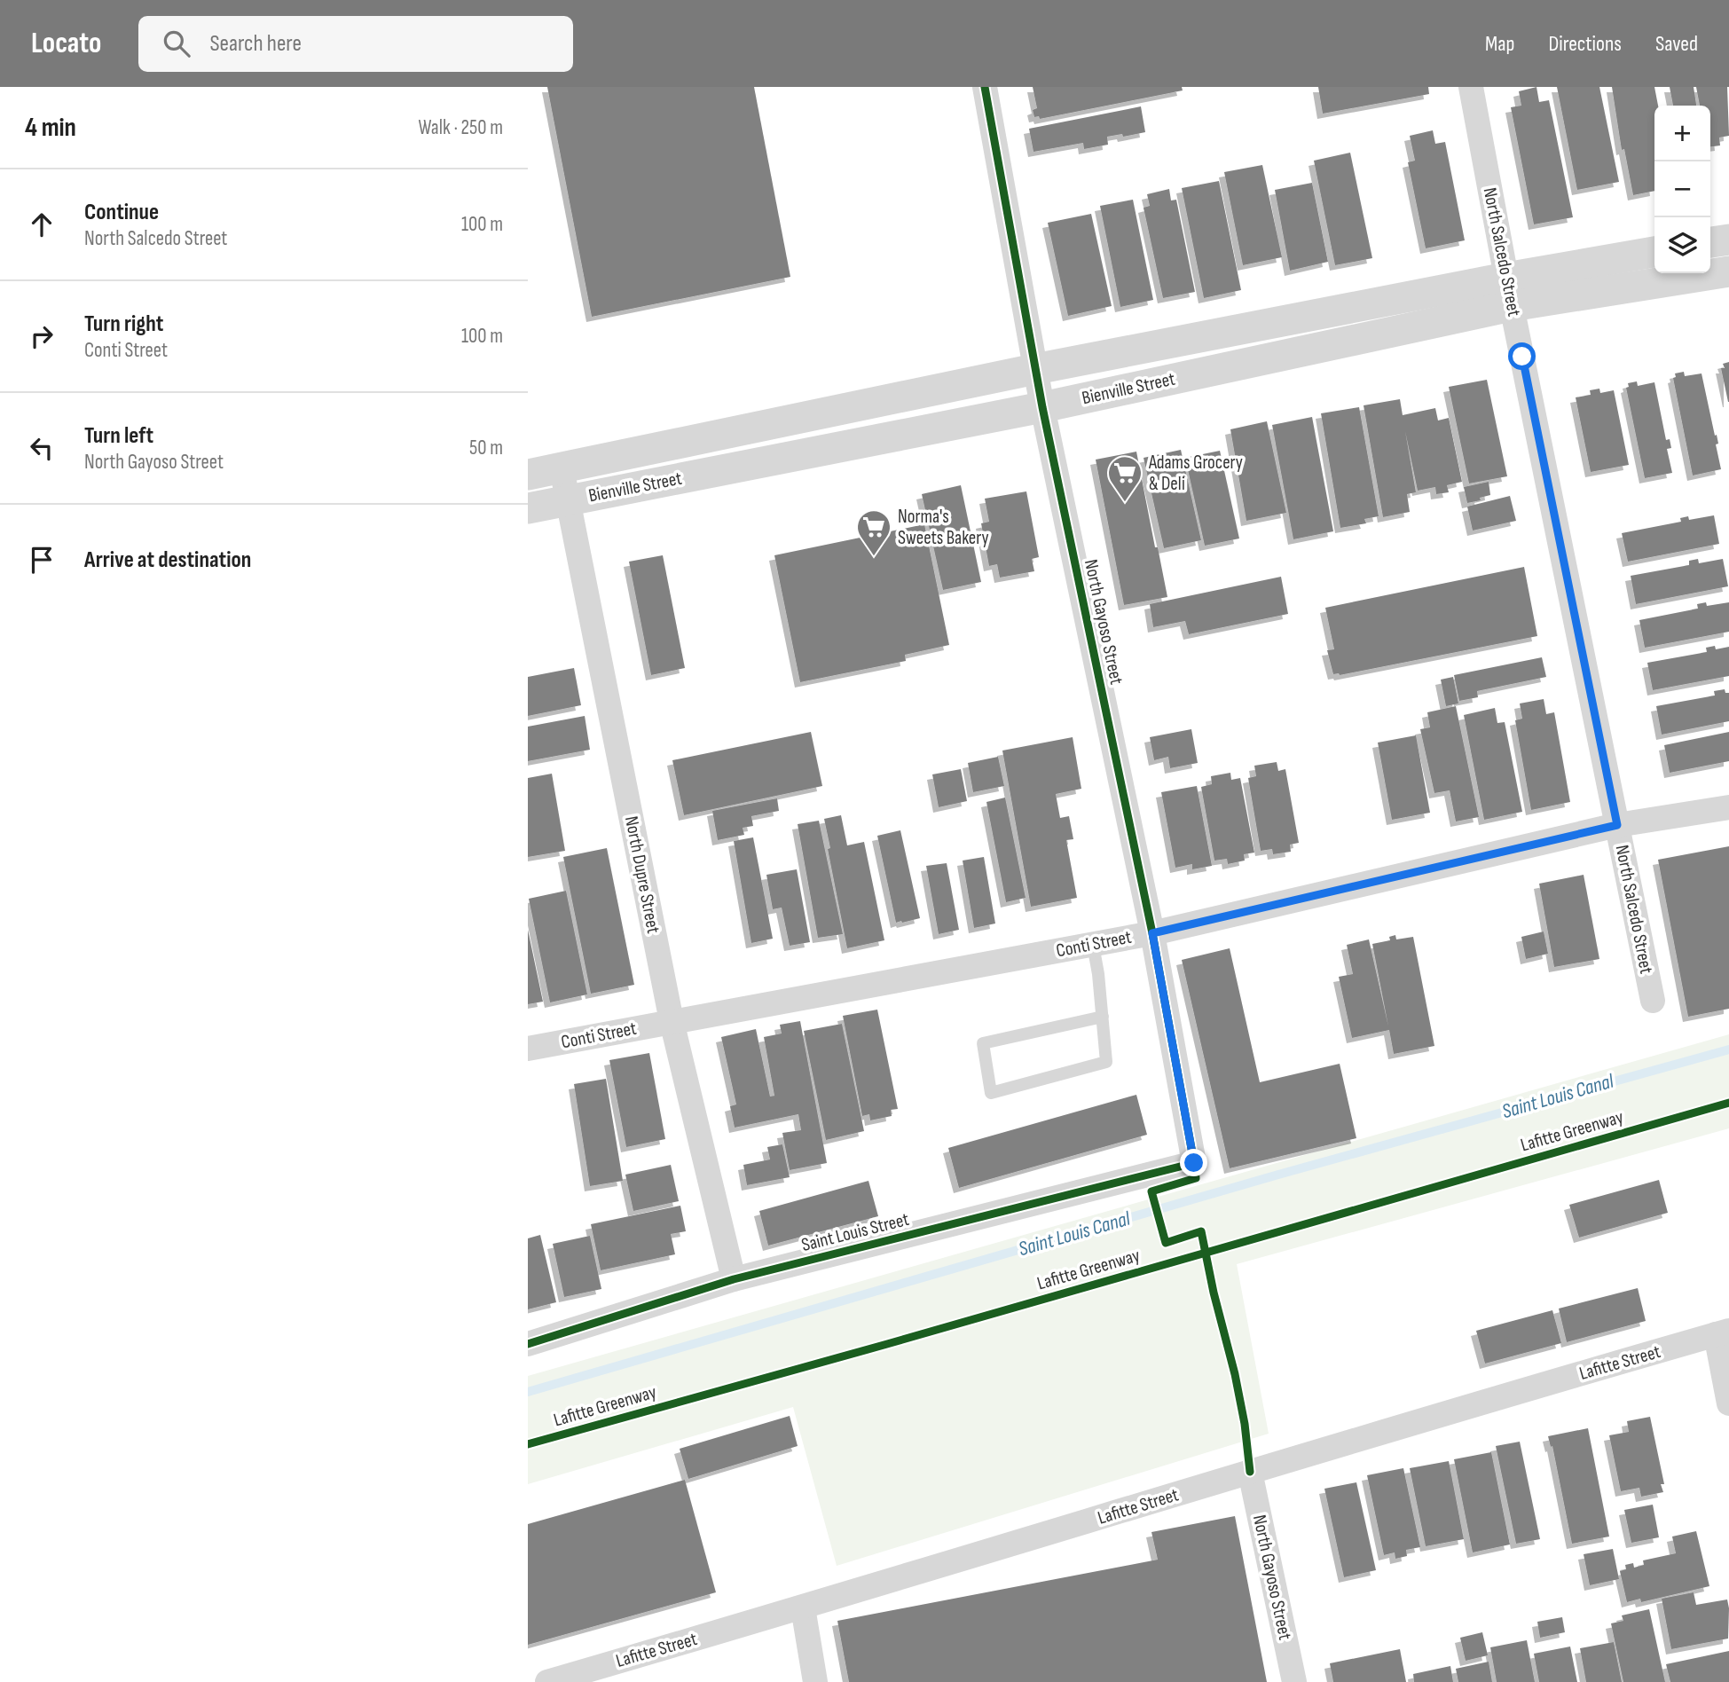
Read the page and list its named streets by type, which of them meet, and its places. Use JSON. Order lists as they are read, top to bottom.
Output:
{
  "streets": {
    "street": [
      "North Salcedo Street",
      "Bienville Street",
      "North Gayoso Street",
      "North Dupre Street",
      "Conti Street",
      "Saint Louis Street",
      "Lafitte Street"
    ],
    "cycle path": ["Lafitte Greenway"]
  },
  "crossings": [
    ["North Salcedo Street", "Bienville Street"],
    ["North Salcedo Street", "Conti Street"],
    ["Bienville Street", "North Gayoso Street"],
    ["Bienville Street", "North Dupre Street"],
    ["North Gayoso Street", "Conti Street"],
    ["North Gayoso Street", "Saint Louis Street"],
    ["North Gayoso Street", "Lafitte Street"],
    ["North Dupre Street", "Conti Street"],
    ["North Dupre Street", "Saint Louis Street"]
  ],
  "water": ["Saint Louis Canal"],
  "places": {
    "supermarket": ["Adams Grocery & Deli", "Norma's Sweets Bakery"]
  },
  "page": {
    "header": "Locato",
    "search": "Search here",
    "nav": ["Map", "Directions", "Saved"],
    "heading": ["4 min", "Walk · 250 m"],
    "map_buttons": ["+", "−"],
    "list": [
      ["Continue", "North Salcedo Street", "100 m"],
      ["Turn right", "Conti Street", "100 m"],
      ["Turn left", "North Gayoso Street", "50 m"],
      "Arrive at destination"
    ]
  }
}
